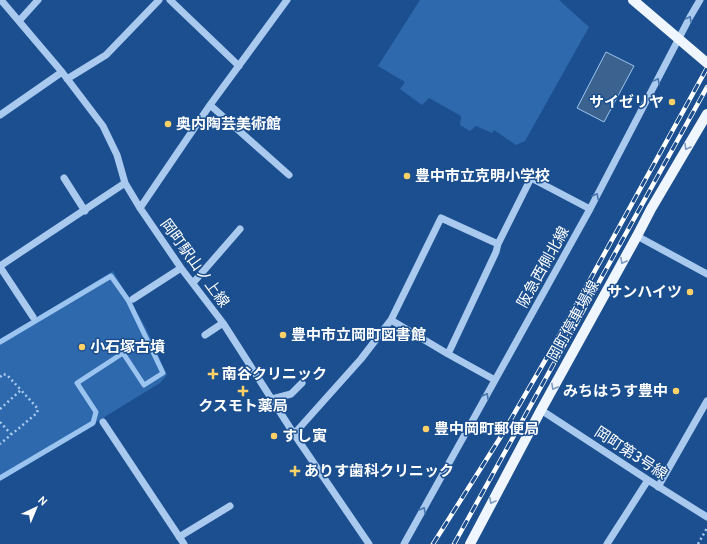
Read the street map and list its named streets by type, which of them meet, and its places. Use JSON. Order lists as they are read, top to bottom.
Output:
{
  "streets": {
    "main road": ["岡町停車場線"],
    "street": ["岡町駅山ノ上線", "阪急西側北線", "岡町第3号線"]
  },
  "crossings": [
    ["岡町停車場線", "岡町第3号線"]
  ],
  "one_way": ["阪急西側北線", "岡町停車場線"],
  "places": {
    "other": [
      "サイゼリヤ",
      "奥内陶芸美術館",
      "豊中市立克明小学校",
      "サンハイツ",
      "豊中市立岡町図書館",
      "小石塚古墳",
      "みちはうす豊中",
      "豊中岡町郵便局",
      "すし寅"
    ],
    "health": ["南谷クリニック", "クスモト薬局", "ありす歯科クリニック"]
  },
  "north": "top right"
}
